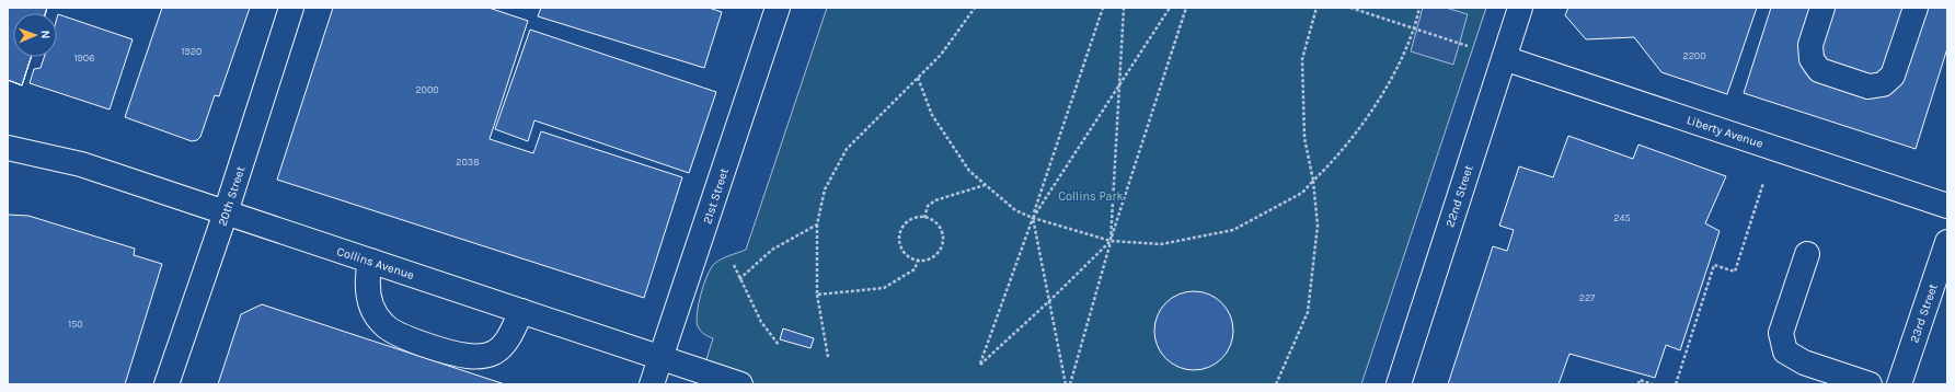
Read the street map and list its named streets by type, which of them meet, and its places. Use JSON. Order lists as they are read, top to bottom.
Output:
{
  "streets": {
    "street": [
      "Liberty Avenue",
      "20th Street",
      "21st Street",
      "22nd Street",
      "Collins Avenue",
      "23rd Street"
    ]
  },
  "crossings": [
    ["Liberty Avenue", "22nd Street"],
    ["20th Street", "Collins Avenue"],
    ["21st Street", "Collins Avenue"]
  ],
  "parks": ["Collins Park"],
  "house_numbers": [
    "1920",
    "2200",
    "1906",
    "2000",
    "2038",
    "245",
    "227",
    "150"
  ],
  "north": "right"
}
